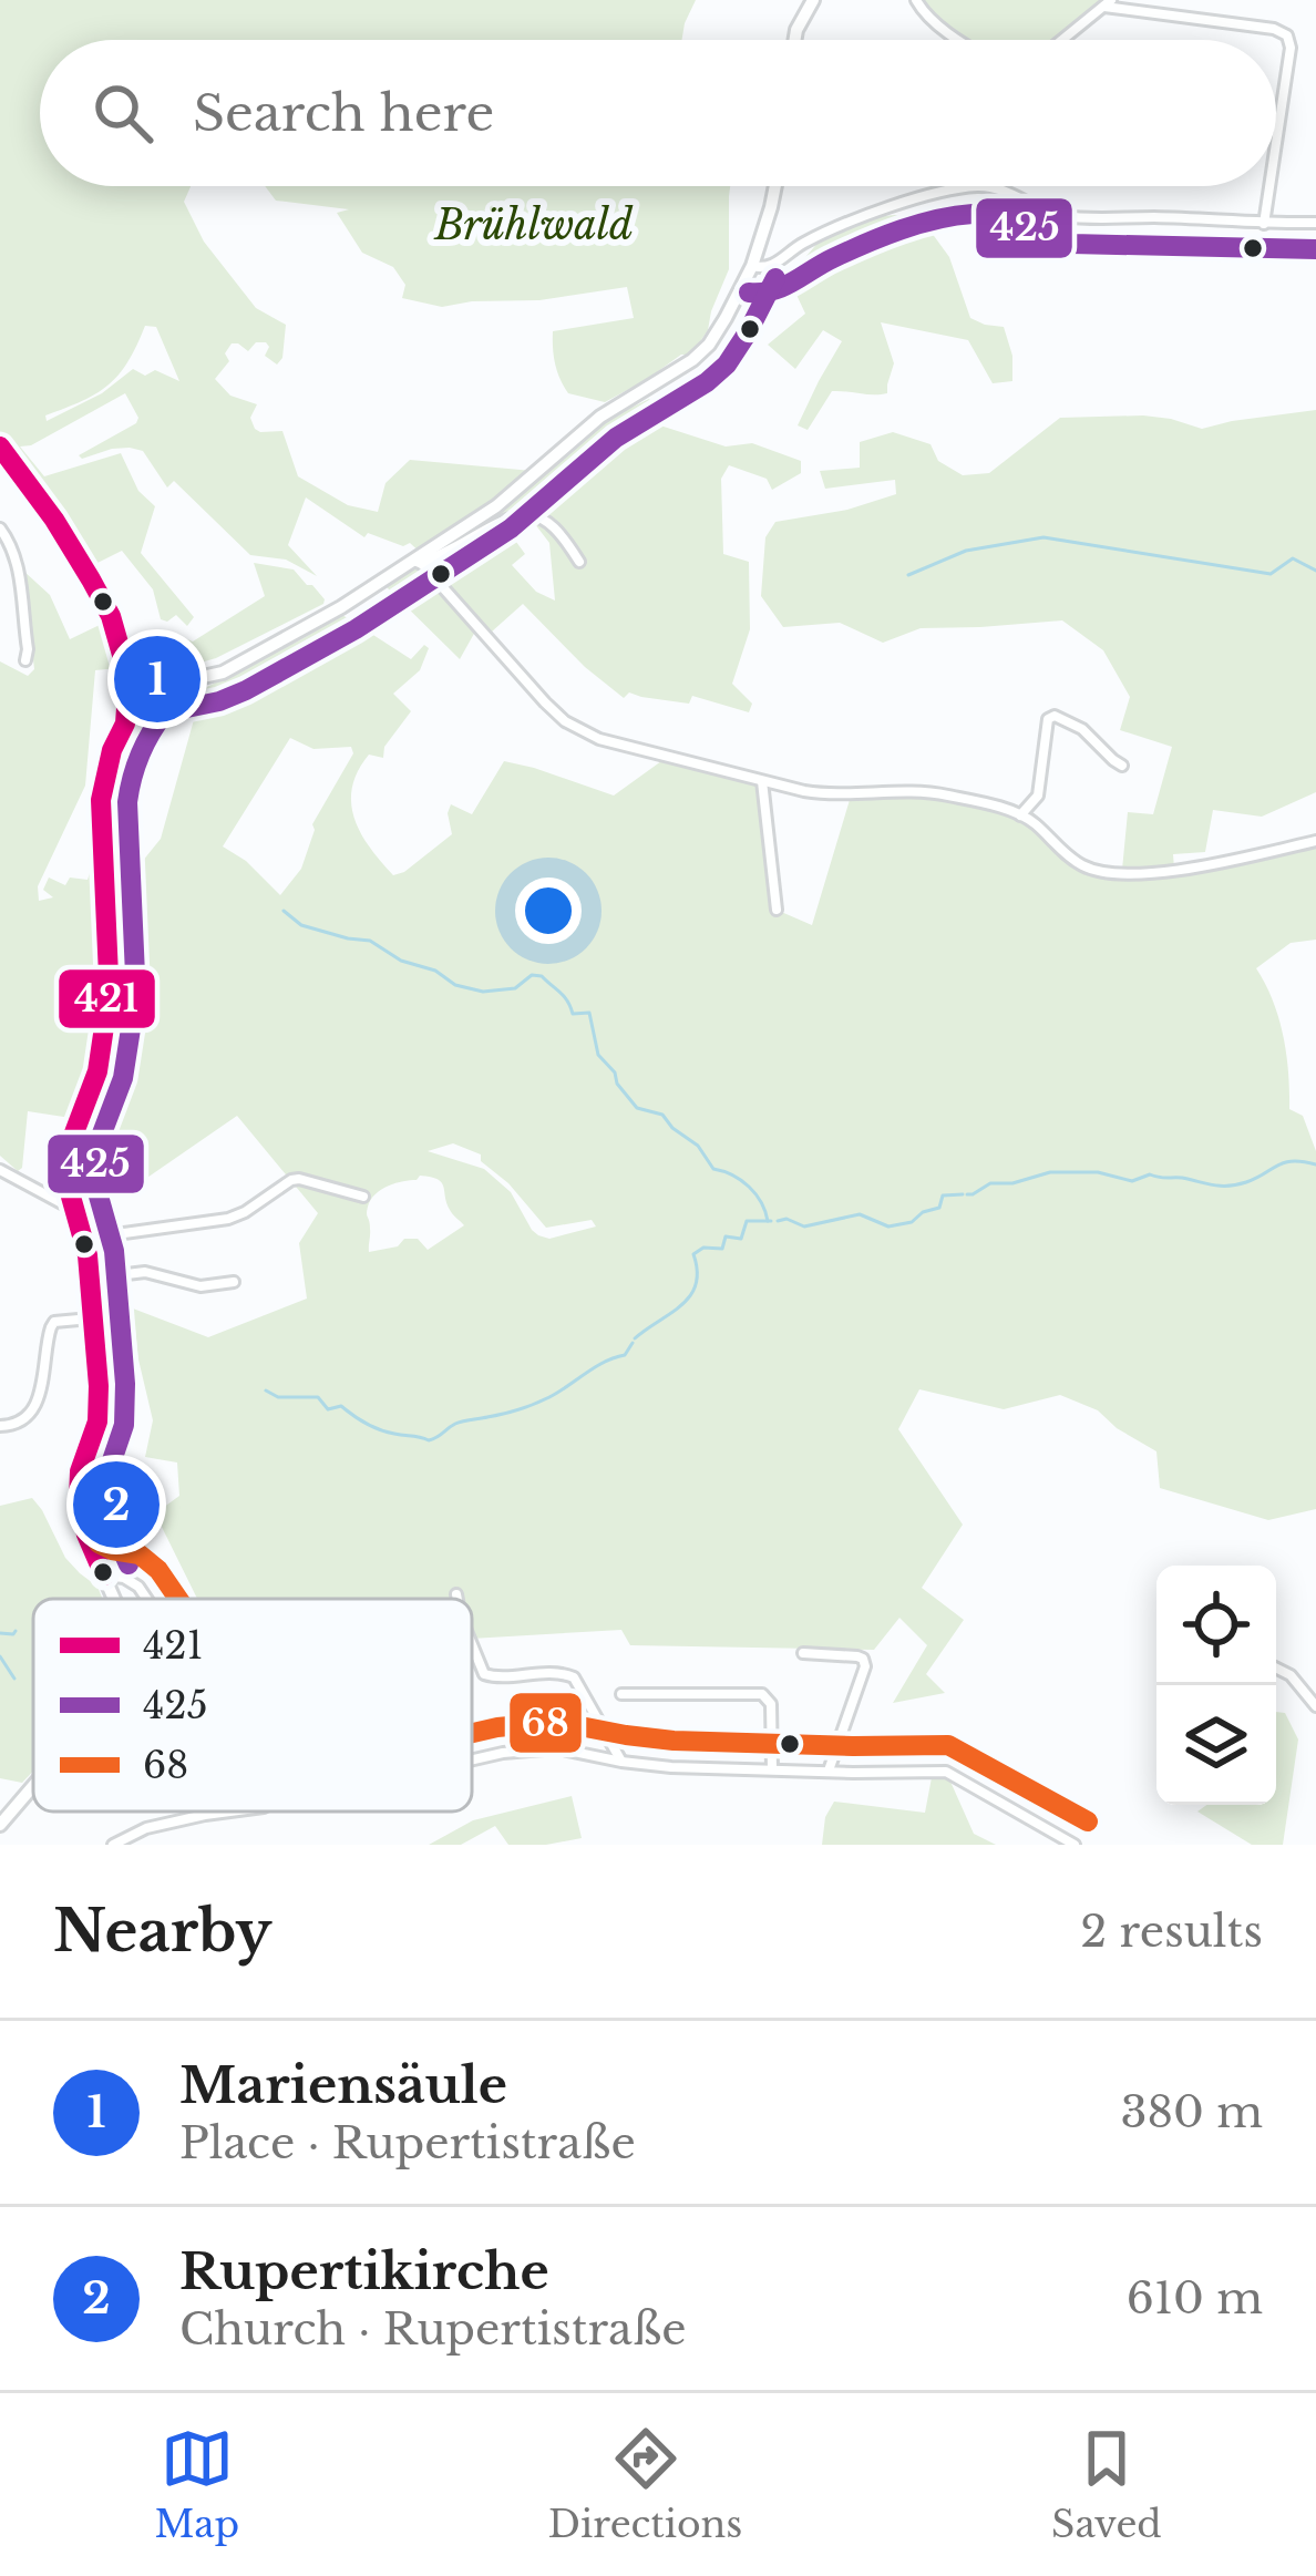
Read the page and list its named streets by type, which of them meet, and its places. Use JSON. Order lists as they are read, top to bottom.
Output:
{
  "parks": ["Brühlwald"],
  "lines": ["transit line 425", "transit line 421", "transit line 68"],
  "legend": ["421", "425", "68"],
  "page": {
    "search": "Search here",
    "pins": ["1", "2"],
    "heading": ["Nearby", "2 results"],
    "list": [
      {
        "mark": "1",
        "name": "Mariensäule",
        "note": "Place · Rupertistraße",
        "value": "380 m"
      },
      {
        "mark": "2",
        "name": "Rupertikirche",
        "note": "Church · Rupertistraße",
        "value": "610 m"
      }
    ],
    "nav": ["Map", "Directions", "Saved"]
  }
}
